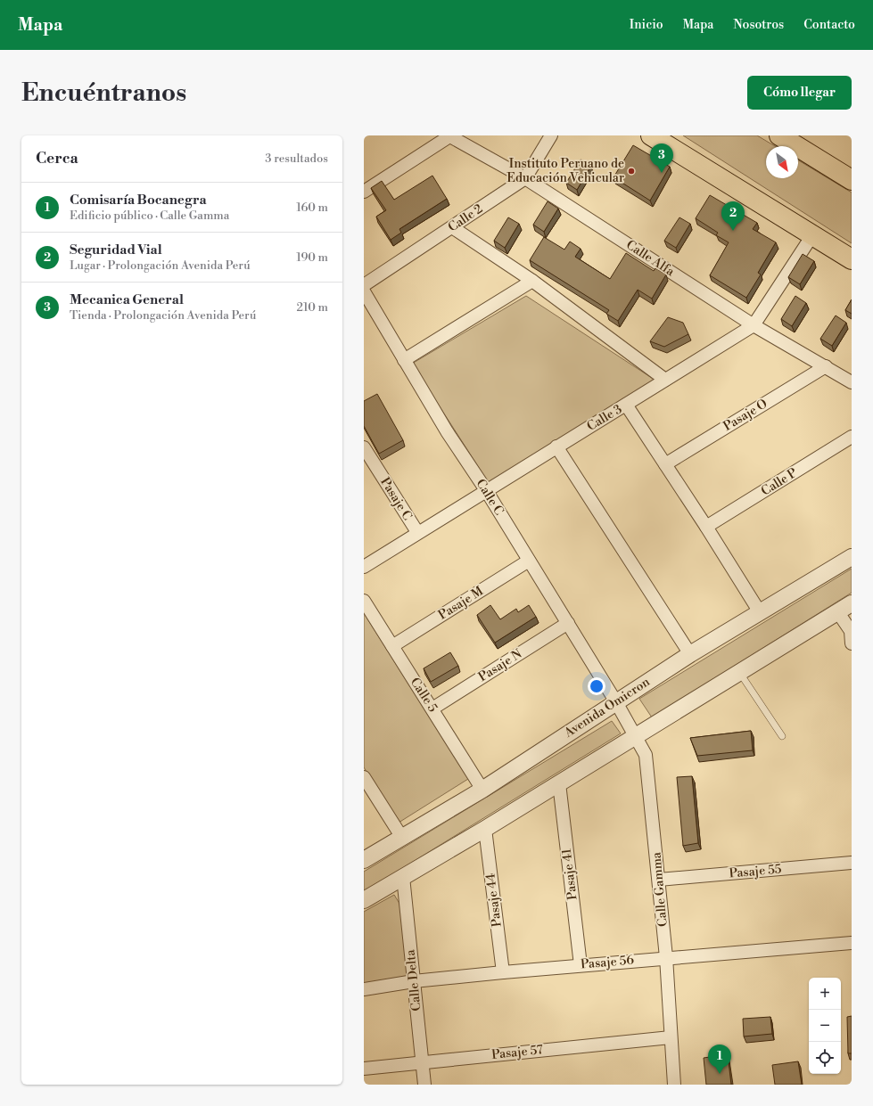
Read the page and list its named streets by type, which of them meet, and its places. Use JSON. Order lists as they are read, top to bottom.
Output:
{
  "streets": {
    "street": [
      "Calle 2",
      "Calle Alfa",
      "Pasaje O",
      "Calle 3",
      "Calle P",
      "Calle C",
      "Pasaje C",
      "Pasaje M",
      "Pasaje N",
      "Calle 5",
      "Avenida Omicron",
      "Pasaje 55",
      "Pasaje 41",
      "Calle Gamma",
      "Pasaje 44",
      "Pasaje 56",
      "Calle Delta",
      "Pasaje 57"
    ]
  },
  "crossings": [
    ["Calle 2", "Calle Alfa"],
    ["Calle Alfa", "Pasaje O"],
    ["Calle Alfa", "Calle 3"],
    ["Calle 3", "Calle C"],
    ["Calle 3", "Pasaje C"],
    ["Calle C", "Pasaje M"],
    ["Calle C", "Pasaje N"],
    ["Calle C", "Avenida Omicron"],
    ["Calle C", "Calle Gamma"],
    ["Pasaje M", "Calle 5"],
    ["Pasaje N", "Calle 5"],
    ["Calle 5", "Avenida Omicron"],
    ["Avenida Omicron", "Calle Gamma"],
    ["Pasaje 55", "Calle Gamma"],
    ["Pasaje 41", "Pasaje 56"],
    ["Calle Gamma", "Pasaje 56"],
    ["Calle Gamma", "Pasaje 57"],
    ["Pasaje 44", "Pasaje 56"],
    ["Pasaje 56", "Calle Delta"],
    ["Calle Delta", "Pasaje 57"]
  ],
  "places": ["Instituto Peruano de Educación Vehicular"],
  "north": "bottom right",
  "page": {
    "header": "Mapa",
    "nav": [
      "Inicio",
      "Mapa",
      "Nosotros",
      "Contacto"
    ],
    "buttons": "Cómo llegar",
    "title": "Encuéntranos",
    "heading": ["Cerca", "3 resultados"],
    "pins": ["3", "2", "1"],
    "list": [
      {
        "mark": "1",
        "name": "Comisaría Bocanegra",
        "note": "Edificio público · Calle Gamma",
        "value": "160 m"
      },
      {
        "mark": "2",
        "name": "Seguridad Vial",
        "note": "Lugar · Prolongación Avenida Perú",
        "value": "190 m"
      },
      {
        "mark": "3",
        "name": "Mecanica General",
        "note": "Tienda · Prolongación Avenida Perú",
        "value": "210 m"
      }
    ],
    "map_buttons": ["+", "−"]
  }
}
